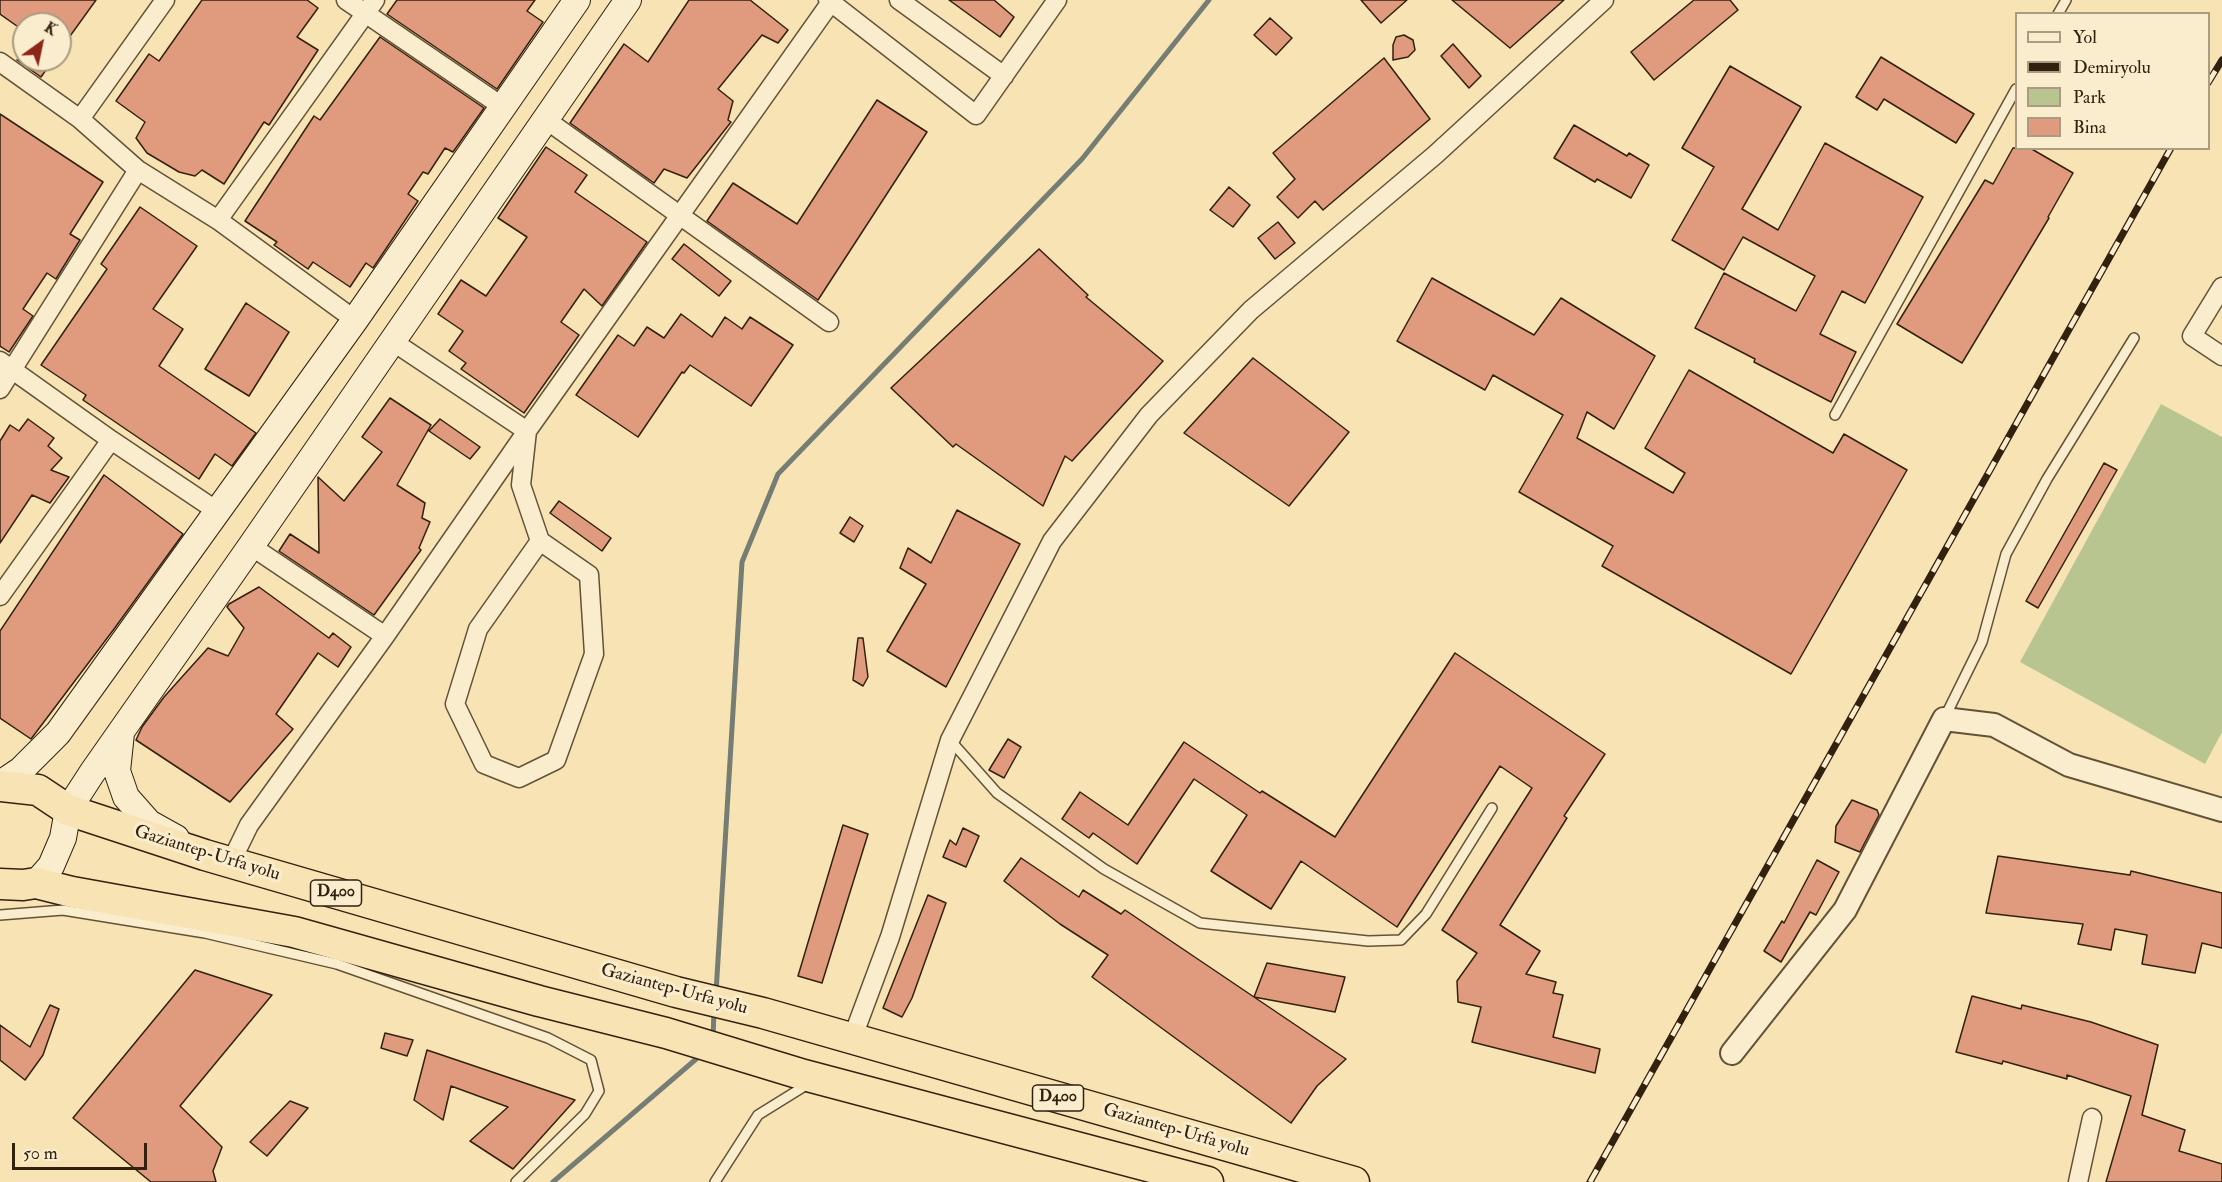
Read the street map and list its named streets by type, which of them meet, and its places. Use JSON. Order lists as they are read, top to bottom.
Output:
{
  "streets": {
    "highway": ["Gaziantep-Urfa yolu", "D400"]
  },
  "legend": [
    "Yol",
    "Demiryolu",
    "Park",
    "Bina"
  ],
  "scale_bar": "50 m",
  "north": "top right"
}
